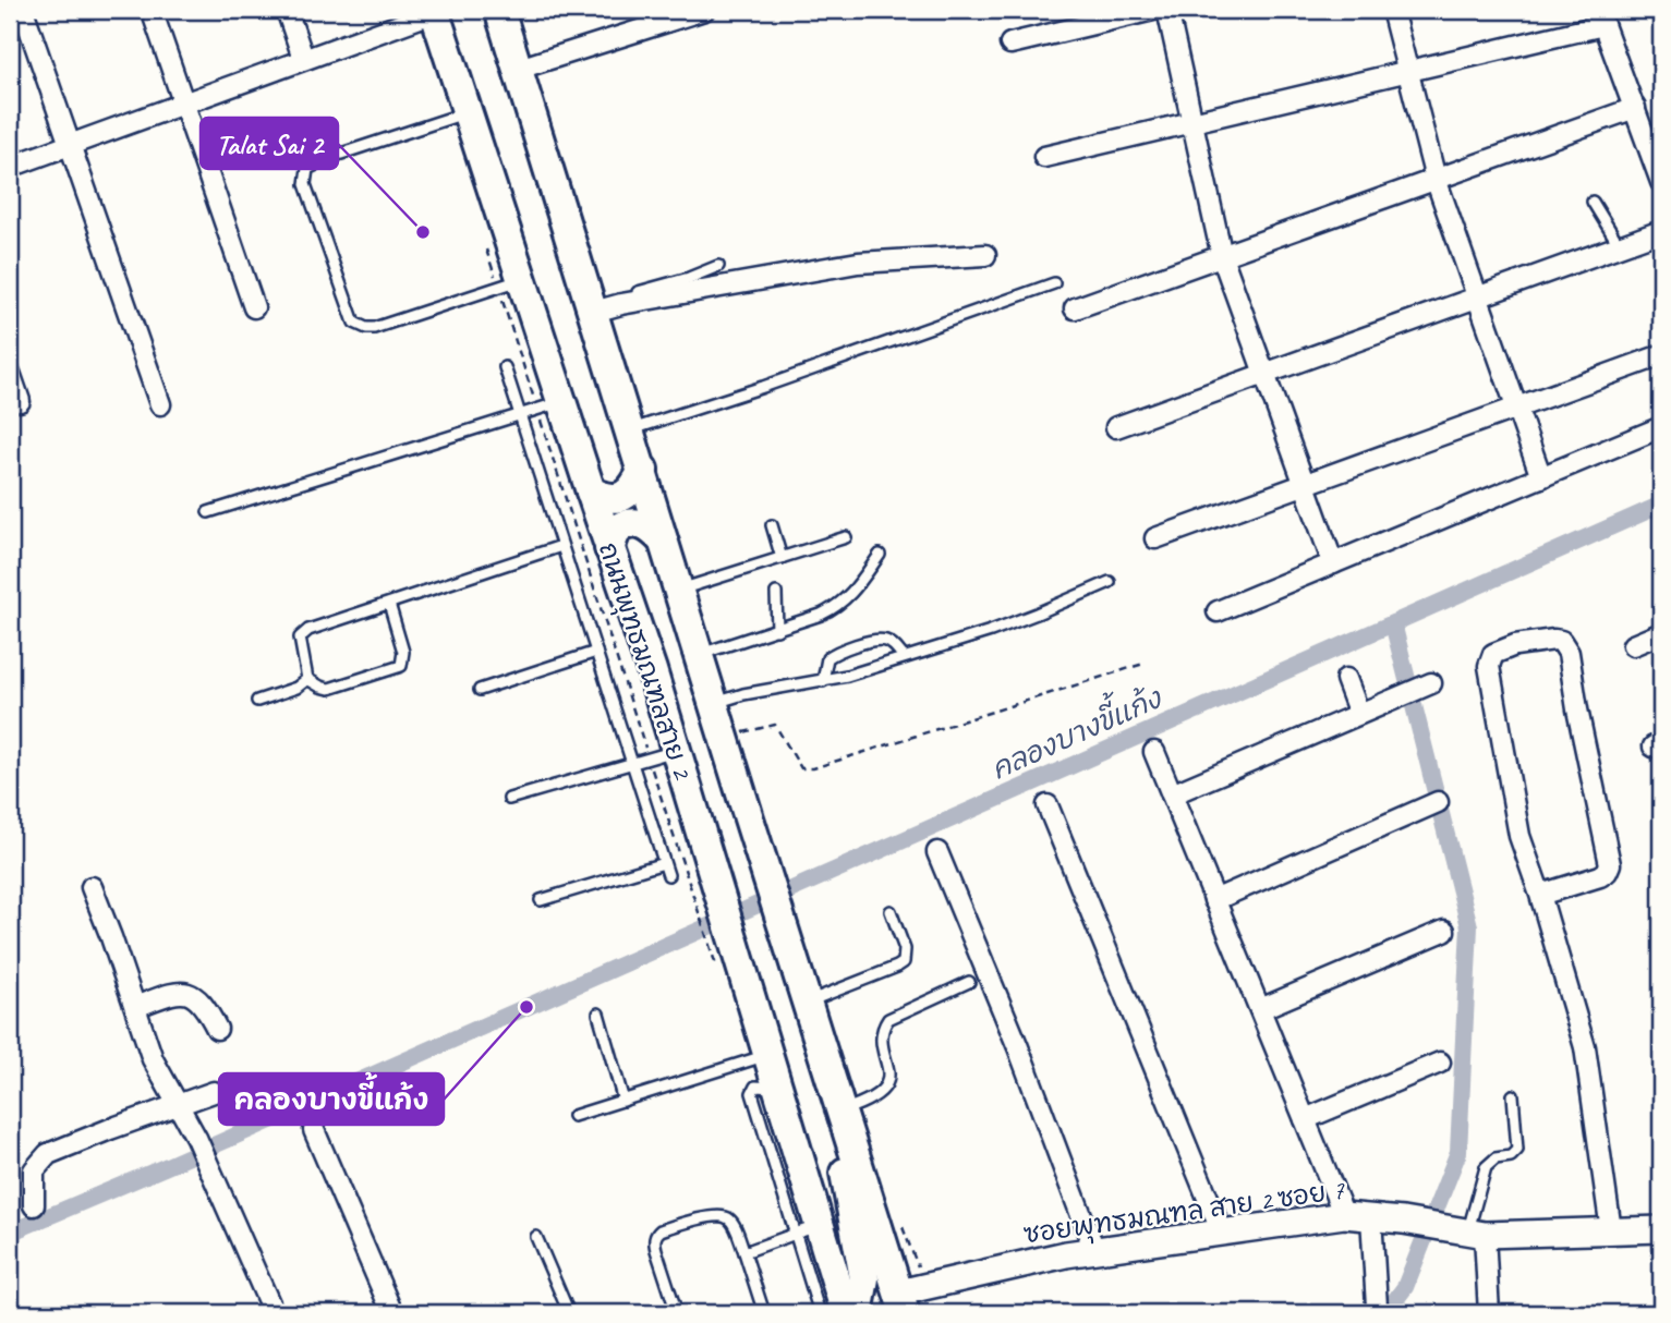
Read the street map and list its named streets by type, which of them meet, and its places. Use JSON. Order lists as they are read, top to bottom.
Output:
{
  "streets": {
    "main road": ["ถนนพุทธมณฑลสาย 2"],
    "street": ["ซอยพุทธมณฑล สาย 2 ซอย 7"]
  },
  "crossings": [
    ["ถนนพุทธมณฑลสาย 2", "ซอยพุทธมณฑล สาย 2 ซอย 7"]
  ],
  "water": ["คลองบางขี้แก้ง"],
  "places": ["Talat Sai 2", "คลองบางขี้แก้ง"]
}
